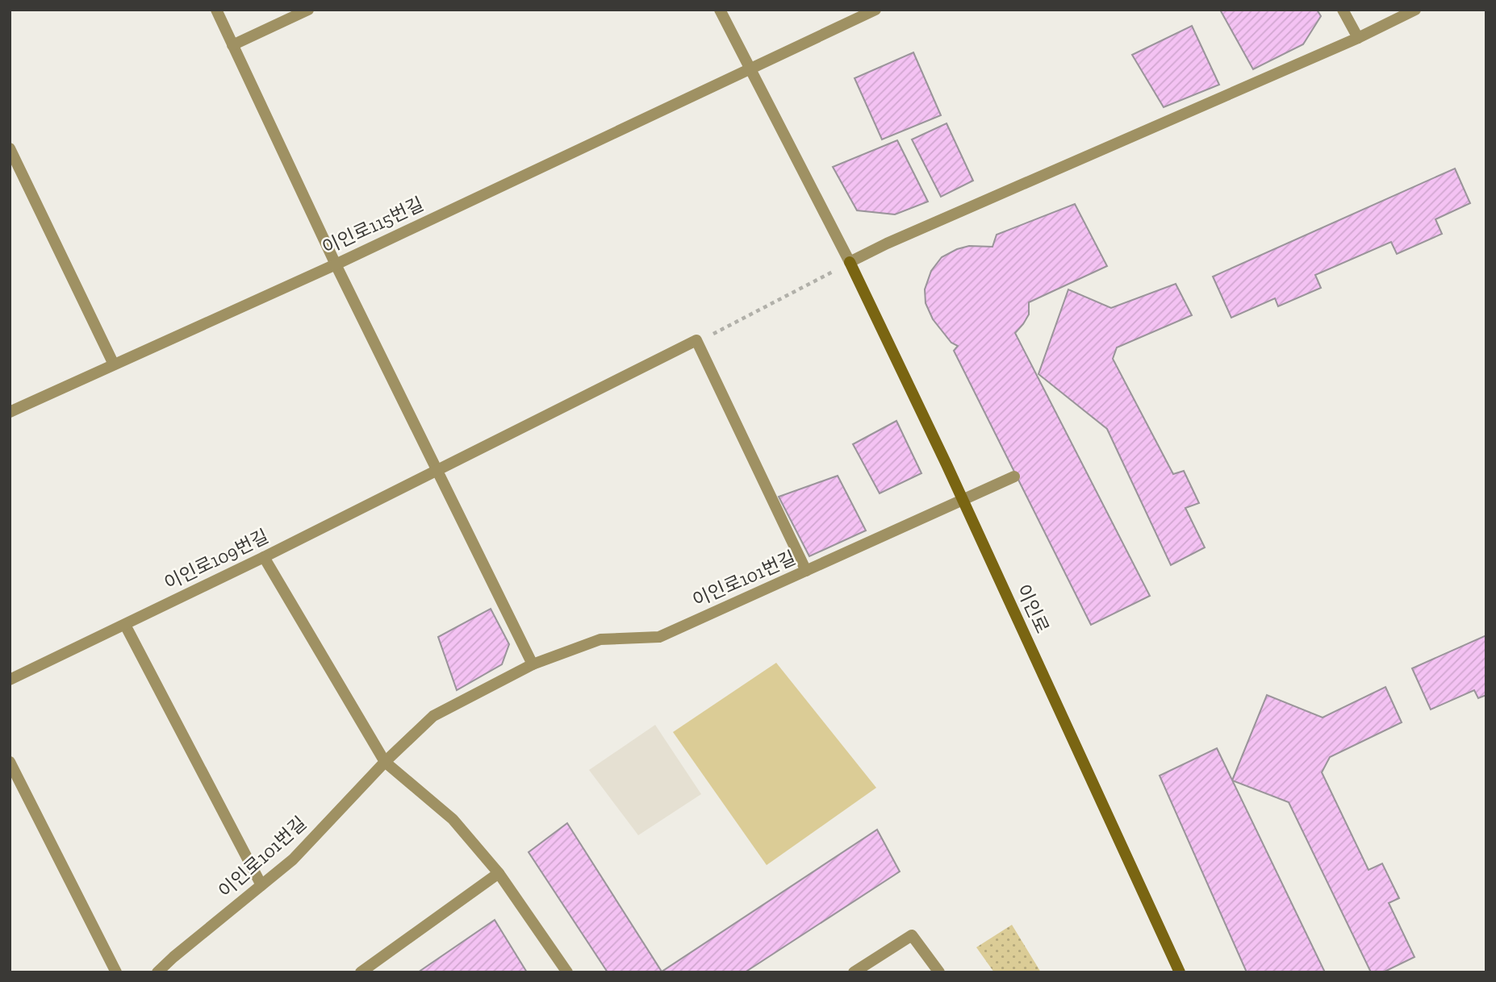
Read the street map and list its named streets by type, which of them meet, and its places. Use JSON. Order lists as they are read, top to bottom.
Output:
{
  "streets": {
    "street": [
      "이인로115번길",
      "이인로109번길",
      "이인로101번길",
      "이인로"
    ]
  },
  "crossings": [
    ["이인로101번길", "이인로"]
  ]
}
